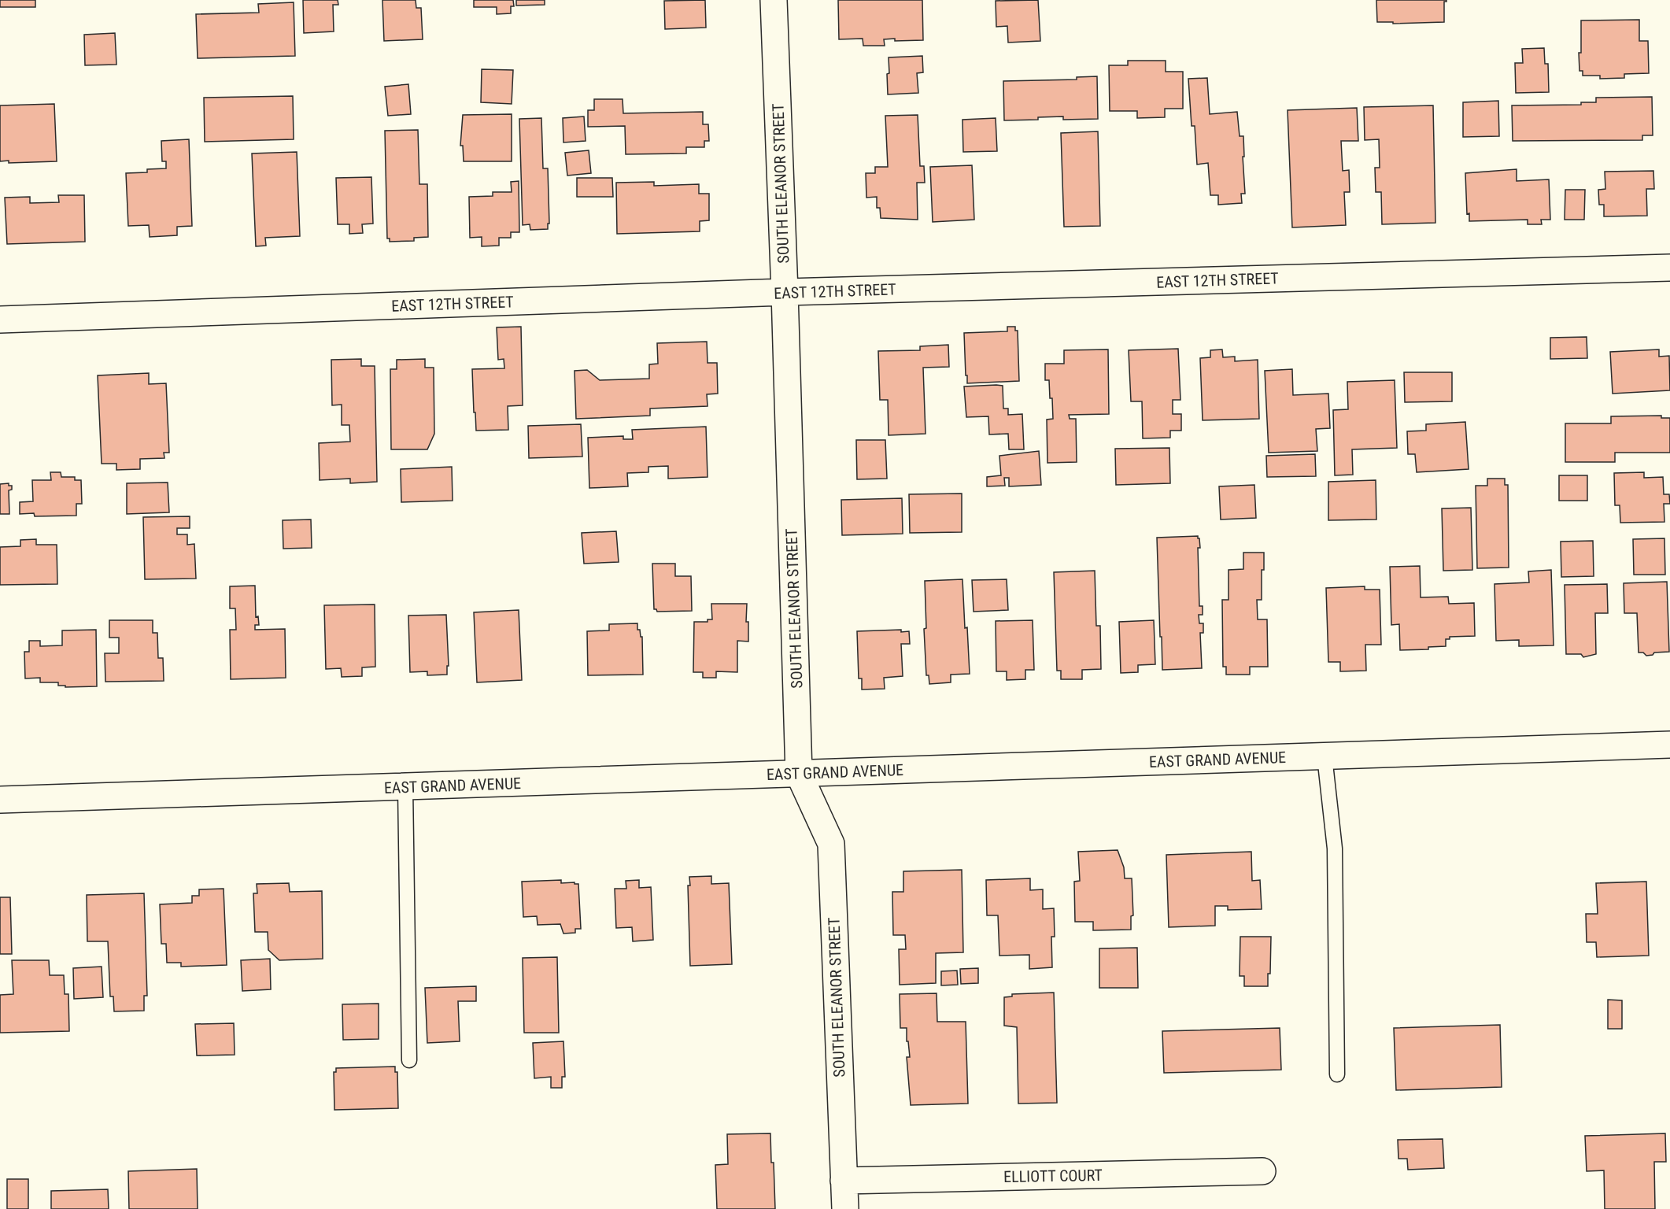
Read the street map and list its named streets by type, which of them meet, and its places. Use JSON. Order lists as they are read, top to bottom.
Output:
{
  "streets": {
    "street": [
      "SOUTH ELEANOR STREET",
      "EAST 12TH STREET",
      "EAST GRAND AVENUE",
      "ELLIOTT COURT"
    ]
  },
  "crossings": [
    ["SOUTH ELEANOR STREET", "EAST 12TH STREET"],
    ["SOUTH ELEANOR STREET", "EAST GRAND AVENUE"],
    ["SOUTH ELEANOR STREET", "ELLIOTT COURT"]
  ]
}
